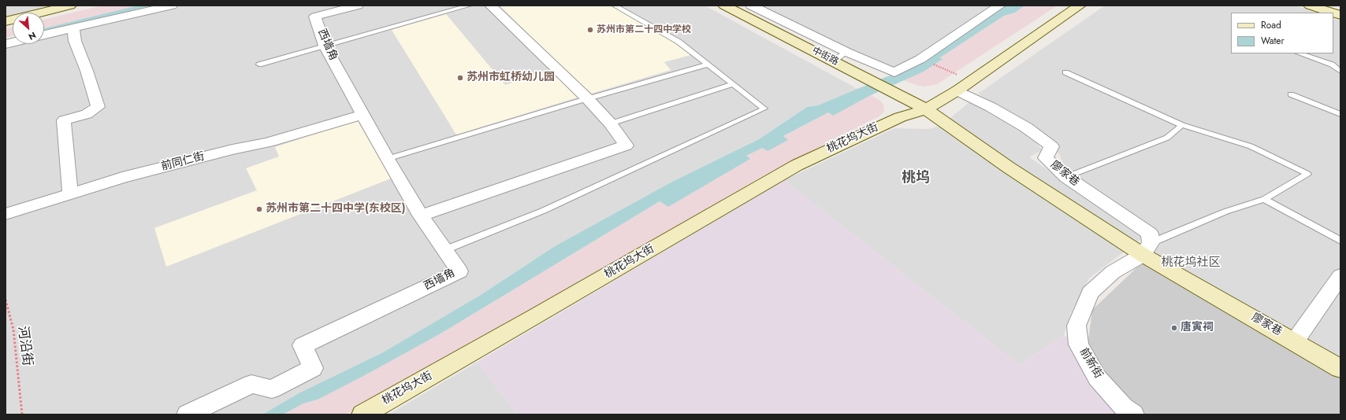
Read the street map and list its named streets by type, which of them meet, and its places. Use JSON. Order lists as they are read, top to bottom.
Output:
{
  "streets": {
    "main road": ["中街路", "桃花坞大街", "廖家巷"],
    "street": ["西墙角", "前同仁街", "前新街"],
    "path": ["河沿街"]
  },
  "crossings": [
    ["西墙角", "前同仁街"],
    ["中街路", "桃花坞大街"],
    ["中街路", "廖家巷"],
    ["桃花坞大街", "廖家巷"],
    ["廖家巷", "前新街"]
  ],
  "districts": ["桃坞", "桃花坞社区"],
  "places": [
    "苏州市第二十四中学校",
    "苏州市虹桥幼儿园",
    "苏州市第二十四中学(东校区)",
    "唐寅祠"
  ],
  "legend": ["Road", "Water"],
  "north": "bottom right"
}
